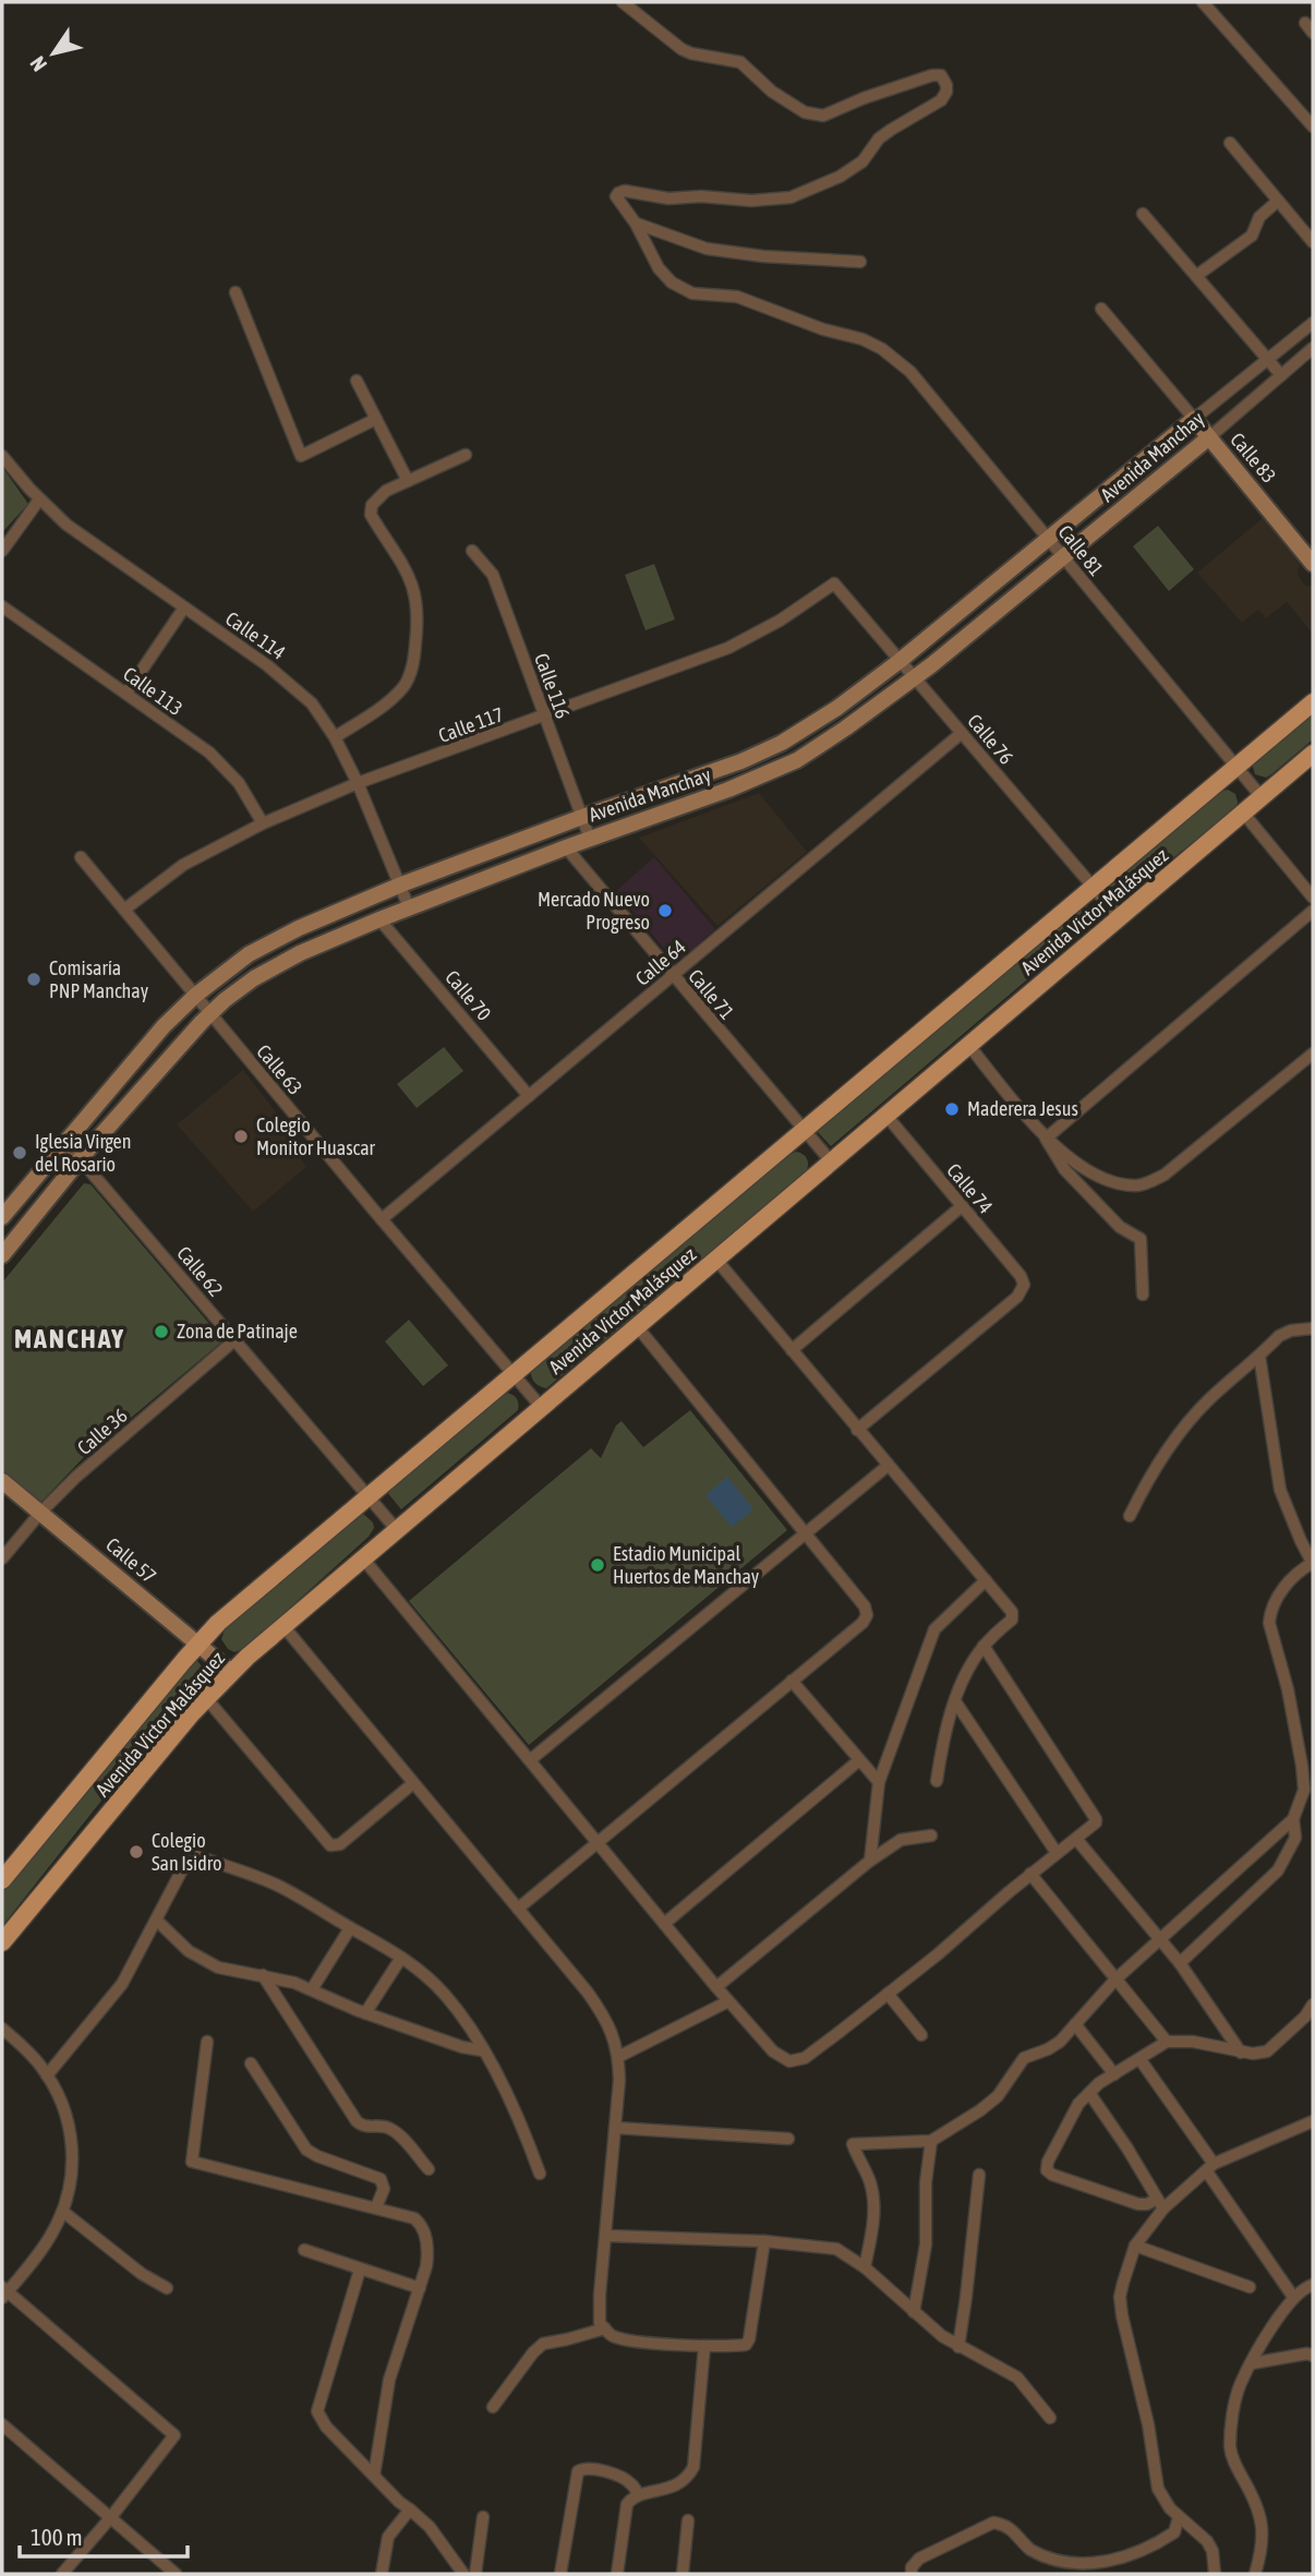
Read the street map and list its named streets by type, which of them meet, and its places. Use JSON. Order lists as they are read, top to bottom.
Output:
{
  "streets": {
    "main road": ["Avenida Victor Malásquez"],
    "street": [
      "Avenida Manchay",
      "Calle 83",
      "Calle 81",
      "Calle 114",
      "Calle 116",
      "Calle 113",
      "Calle 117",
      "Calle 76",
      "Calle 64",
      "Calle 71",
      "Calle 70",
      "Calle 63",
      "Calle 74",
      "Calle 62",
      "Calle 36",
      "Calle 57"
    ]
  },
  "crossings": [
    ["Avenida Manchay", "Calle 83"],
    ["Avenida Manchay", "Calle 81"],
    ["Avenida Manchay", "Calle 114"],
    ["Avenida Manchay", "Calle 116"],
    ["Avenida Manchay", "Calle 76"],
    ["Avenida Manchay", "Calle 71"],
    ["Avenida Manchay", "Calle 70"],
    ["Avenida Manchay", "Calle 63"],
    ["Avenida Manchay", "Calle 62"],
    ["Calle 81", "Avenida Victor Malásquez"],
    ["Calle 114", "Calle 117"],
    ["Calle 116", "Calle 117"],
    ["Calle 113", "Calle 117"],
    ["Calle 117", "Calle 76"],
    ["Calle 117", "Calle 63"],
    ["Calle 76", "Avenida Victor Malásquez"],
    ["Calle 76", "Calle 64"],
    ["Avenida Victor Malásquez", "Calle 71"],
    ["Avenida Victor Malásquez", "Calle 63"],
    ["Avenida Victor Malásquez", "Calle 74"],
    ["Avenida Victor Malásquez", "Calle 62"],
    ["Avenida Victor Malásquez", "Calle 57"],
    ["Calle 64", "Calle 71"],
    ["Calle 64", "Calle 70"],
    ["Calle 64", "Calle 63"],
    ["Calle 62", "Calle 36"],
    ["Calle 36", "Calle 57"]
  ],
  "districts": ["MANCHAY"],
  "places": [
    "Mercado Nuevo Progreso",
    "Comisaría PNP Manchay",
    "Maderera Jesus",
    "Colegio Monitor Huascar",
    "Iglesia Virgen del Rosario",
    "Zona de Patinaje",
    "Estadio Municipal Huertos de Manchay",
    "Colegio San Isidro"
  ],
  "scale_bar": "100 m",
  "north": "bottom left"
}
